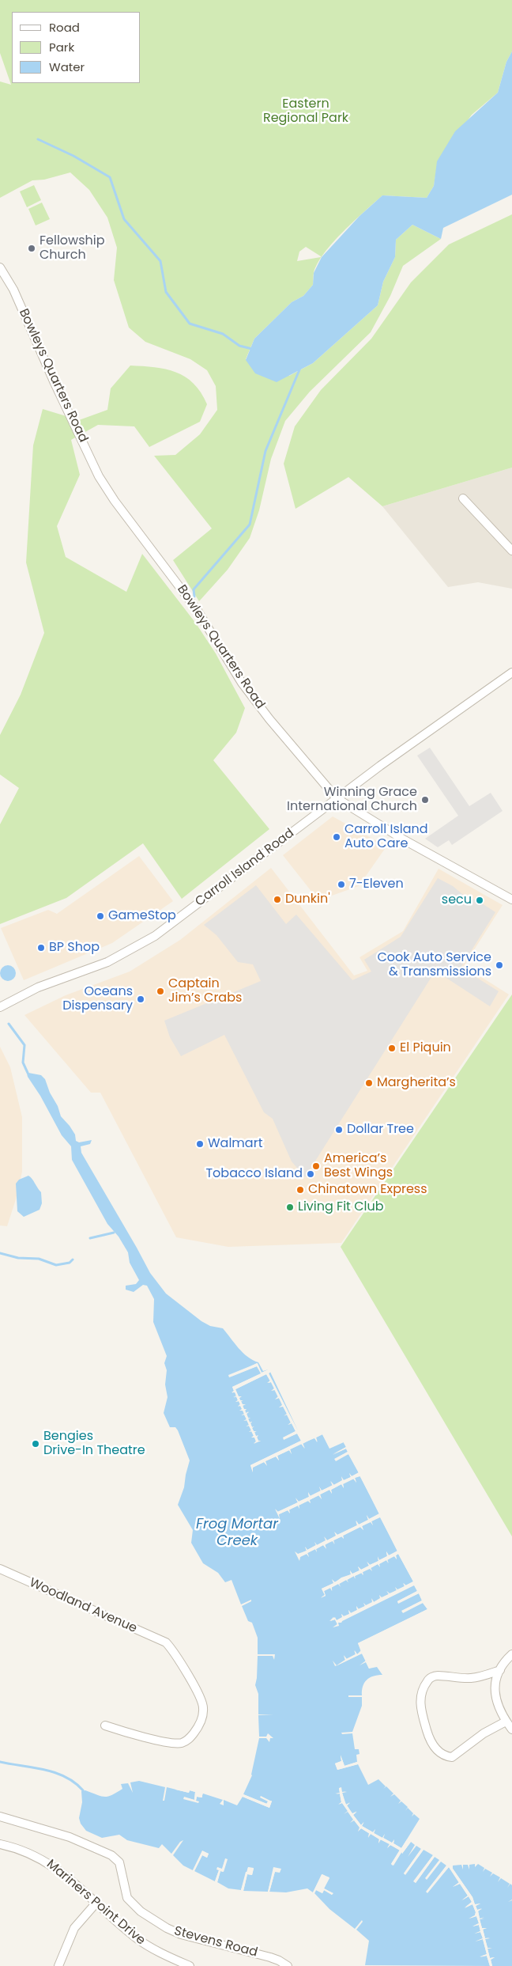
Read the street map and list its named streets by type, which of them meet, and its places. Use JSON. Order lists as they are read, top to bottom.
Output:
{
  "streets": {
    "street": [
      "Bowleys Quarters Road",
      "Carroll Island Road",
      "Woodland Avenue",
      "Mariners Point Drive",
      "Stevens Road"
    ]
  },
  "crossings": [
    ["Bowleys Quarters Road", "Carroll Island Road"]
  ],
  "water": ["Frog Mortar Creek"],
  "parks": ["Eastern Regional Park"],
  "places": [
    "Fellowship Church",
    "Winning Grace International Church",
    "Carroll Island Auto Care",
    "7-Eleven",
    "Dunkin'",
    "secu",
    "GameStop",
    "BP Shop",
    "Cook Auto Service & Transmissions",
    "Captain Jim’s Crabs",
    "Oceans Dispensary",
    "El Piquin",
    "Margherita’s",
    "Dollar Tree",
    "Walmart",
    "America’s Best Wings",
    "Tobacco Island",
    "Chinatown Express",
    "Living Fit Club",
    "Bengies Drive-In Theatre"
  ],
  "legend": ["Road", "Park", "Water"]
}
